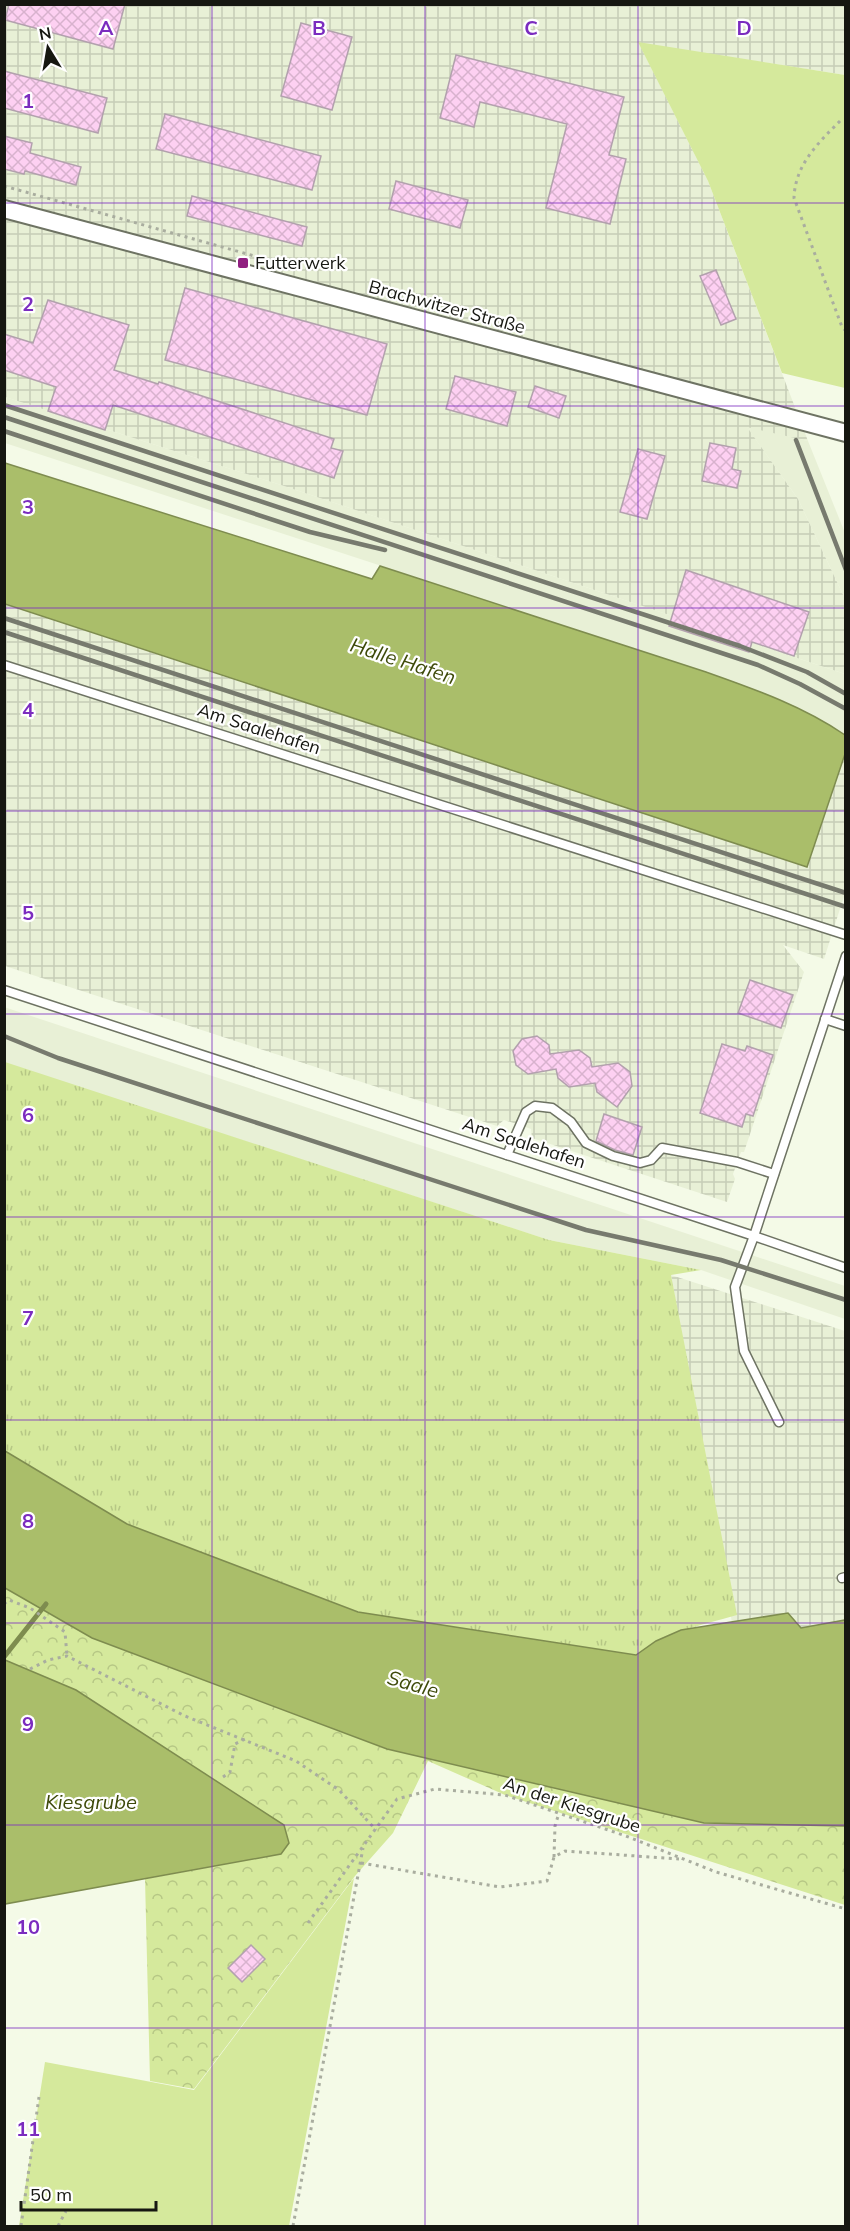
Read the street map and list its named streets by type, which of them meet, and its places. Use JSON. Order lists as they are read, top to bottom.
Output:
{
  "streets": {
    "street": ["Brachwitzer Straße"],
    "lane": ["Am Saalehafen"],
    "path": ["An der Kiesgrube"]
  },
  "water": ["Halle Hafen", "Saale", "Kiesgrube"],
  "places": {
    "transit": ["Futterwerk"]
  },
  "scale_bar": "50 m",
  "north": "top",
  "grid": {
    "columns": [
      "A",
      "B",
      "C",
      "D"
    ],
    "rows": [
      "1",
      "2",
      "3",
      "4",
      "5",
      "6",
      "7",
      "8",
      "9",
      "10",
      "11"
    ]
  }
}
